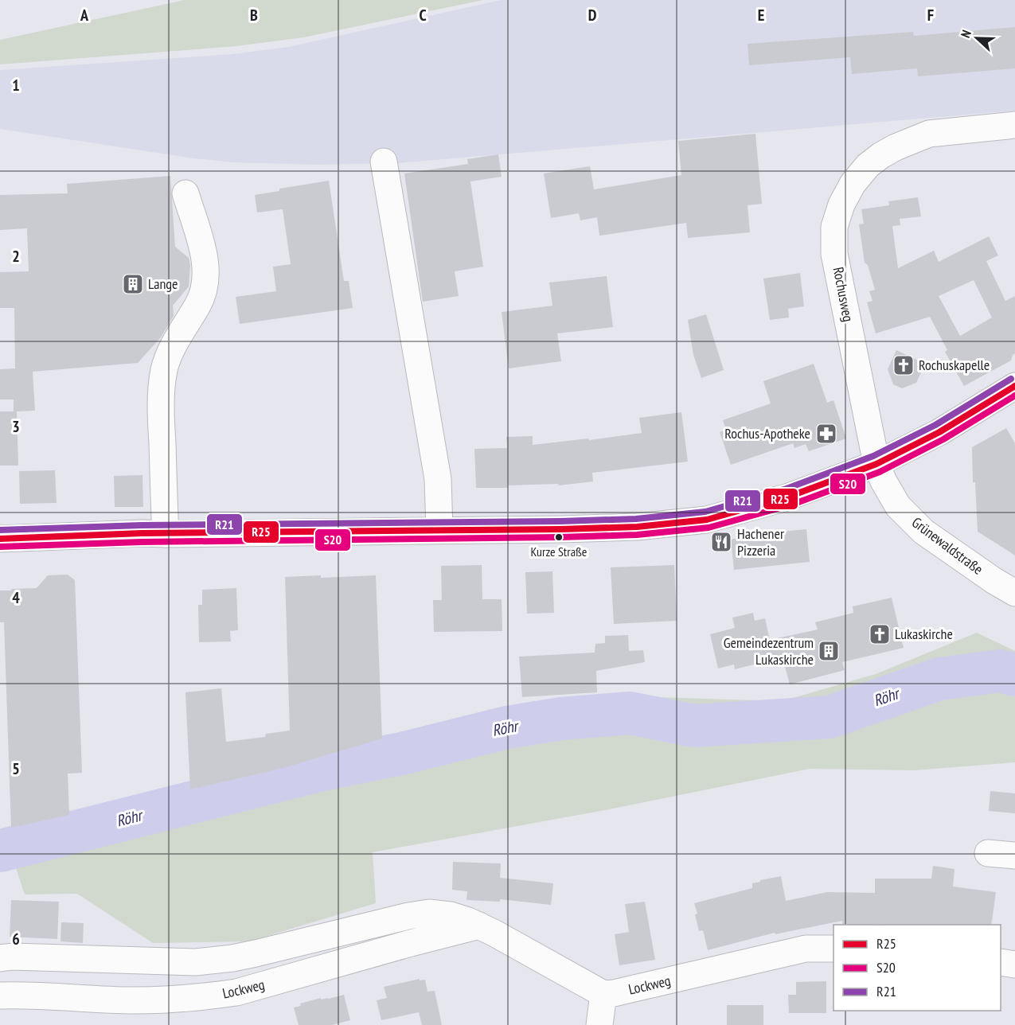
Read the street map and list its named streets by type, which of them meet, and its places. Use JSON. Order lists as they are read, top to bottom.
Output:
{
  "streets": {
    "street": ["Rochusweg", "Grünewaldstraße", "Lockweg"]
  },
  "crossings": [
    ["Rochusweg", "Grünewaldstraße"]
  ],
  "water": ["Röhr"],
  "places": {
    "building": ["Lange", "Gemeindezentrum Lukaskirche"],
    "church": ["Rochuskapelle", "Lukaskirche"],
    "pharmacy": ["Rochus-Apotheke"],
    "other": ["Kurze Straße"],
    "restaurant": ["Hachener Pizzeria"]
  },
  "lines": ["transit line R21", "transit line R25", "transit line S20"],
  "legend": ["R25", "S20", "R21"],
  "north": "left",
  "grid": {
    "columns": [
      "A",
      "B",
      "C",
      "D",
      "E",
      "F"
    ],
    "rows": [
      "1",
      "2",
      "3",
      "4",
      "5",
      "6"
    ]
  }
}
